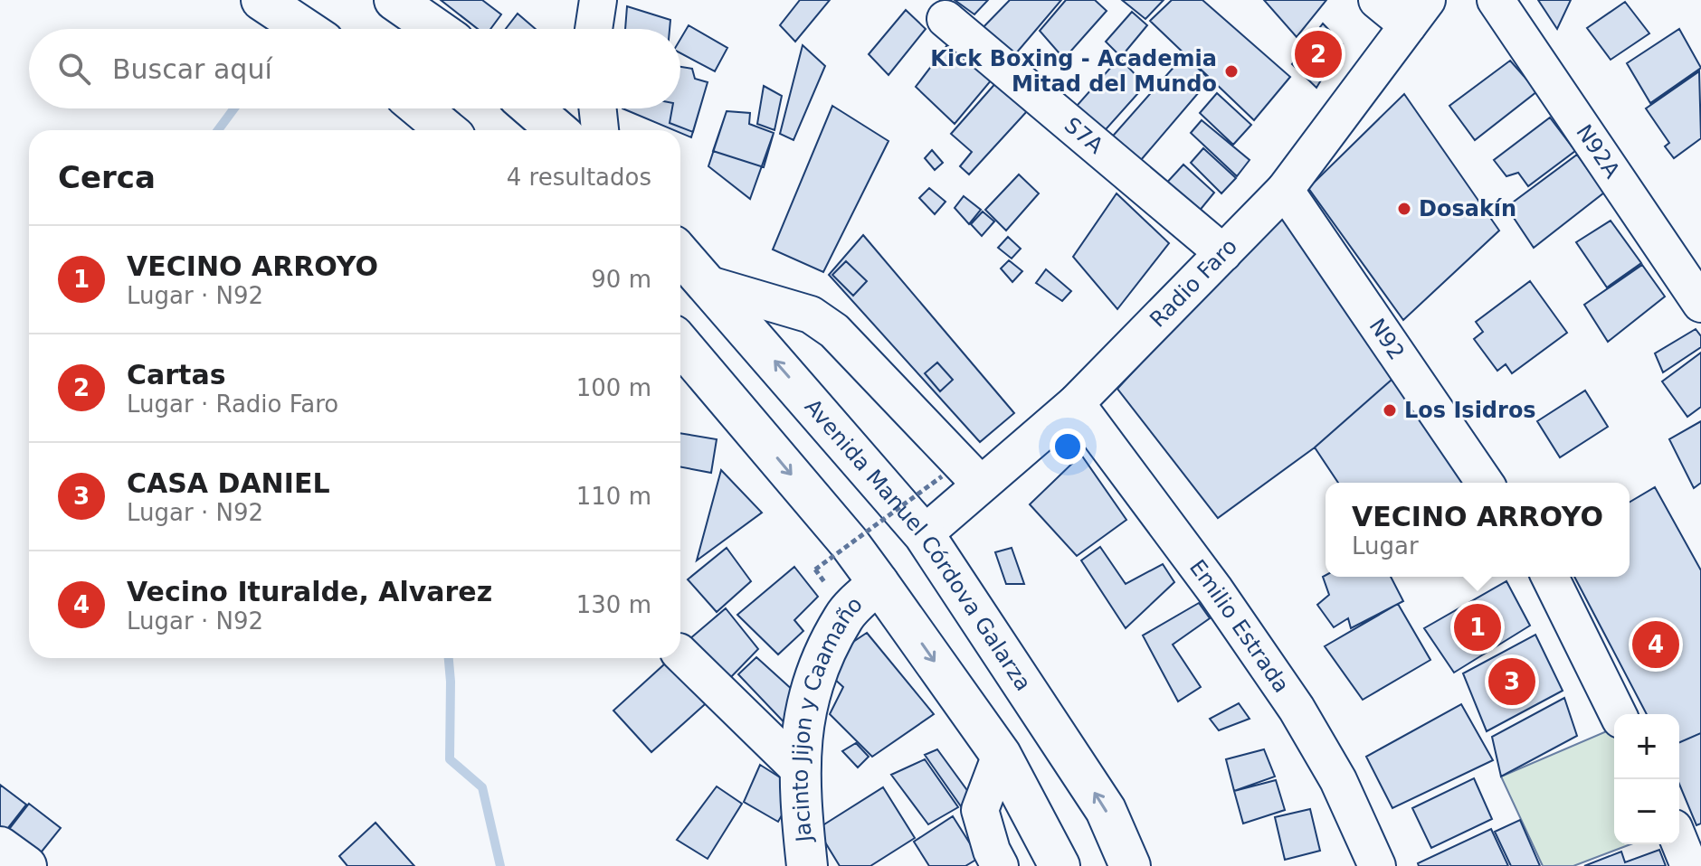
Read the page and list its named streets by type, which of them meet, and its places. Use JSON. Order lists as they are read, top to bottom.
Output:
{
  "streets": {
    "main road": ["Avenida Manuel Córdova Galarza", "Jacinto Jijon y Caamaño"],
    "street": [
      "S7A",
      "N92A",
      "Radio Faro",
      "N92",
      "Emilio Estrada"
    ]
  },
  "crossings": [
    ["S7A", "Radio Faro"],
    ["Radio Faro", "N92"],
    ["Radio Faro", "Avenida Manuel Córdova Galarza"],
    ["Radio Faro", "Emilio Estrada"]
  ],
  "places": ["Kick Boxing - Academia Mitad del Mundo", "Dosakín", "Los Isidros"],
  "page": {
    "pins": [
      "2",
      "1",
      "4",
      "3"
    ],
    "search": "Buscar aquí",
    "heading": ["Cerca", "4 resultados"],
    "list": [
      {
        "mark": "1",
        "name": "VECINO ARROYO",
        "note": "Lugar · N92",
        "value": "90 m"
      },
      {
        "mark": "2",
        "name": "Cartas",
        "note": "Lugar · Radio Faro",
        "value": "100 m"
      },
      {
        "mark": "3",
        "name": "CASA DANIEL",
        "note": "Lugar · N92",
        "value": "110 m"
      },
      {
        "mark": "4",
        "name": "Vecino Ituralde, Alvarez",
        "note": "Lugar · N92",
        "value": "130 m"
      }
    ],
    "popup": ["VECINO ARROYO", "Lugar"],
    "map_buttons": ["+", "−"]
  }
}
